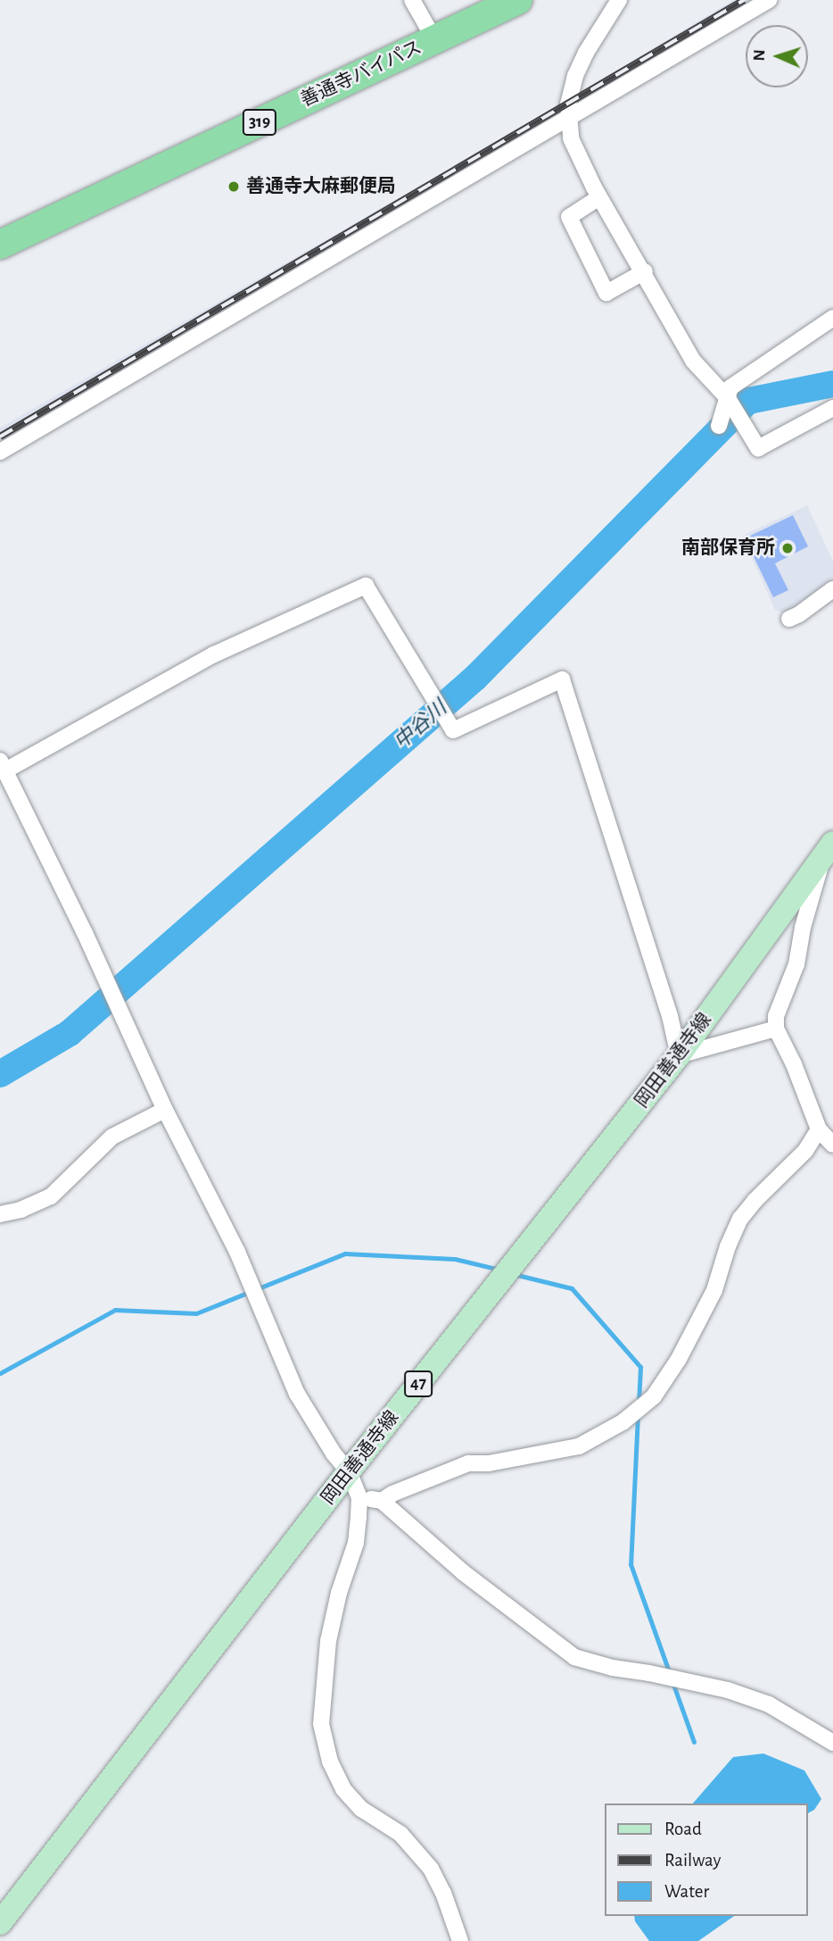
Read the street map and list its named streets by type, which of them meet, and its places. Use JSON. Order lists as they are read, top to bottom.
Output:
{
  "streets": {
    "highway": ["善通寺バイパス", "319"],
    "main road": ["岡田善通寺線", "47"]
  },
  "water": ["中谷川"],
  "places": ["善通寺大麻郵便局", "南部保育所"],
  "legend": ["Road", "Railway", "Water"],
  "north": "left"
}
